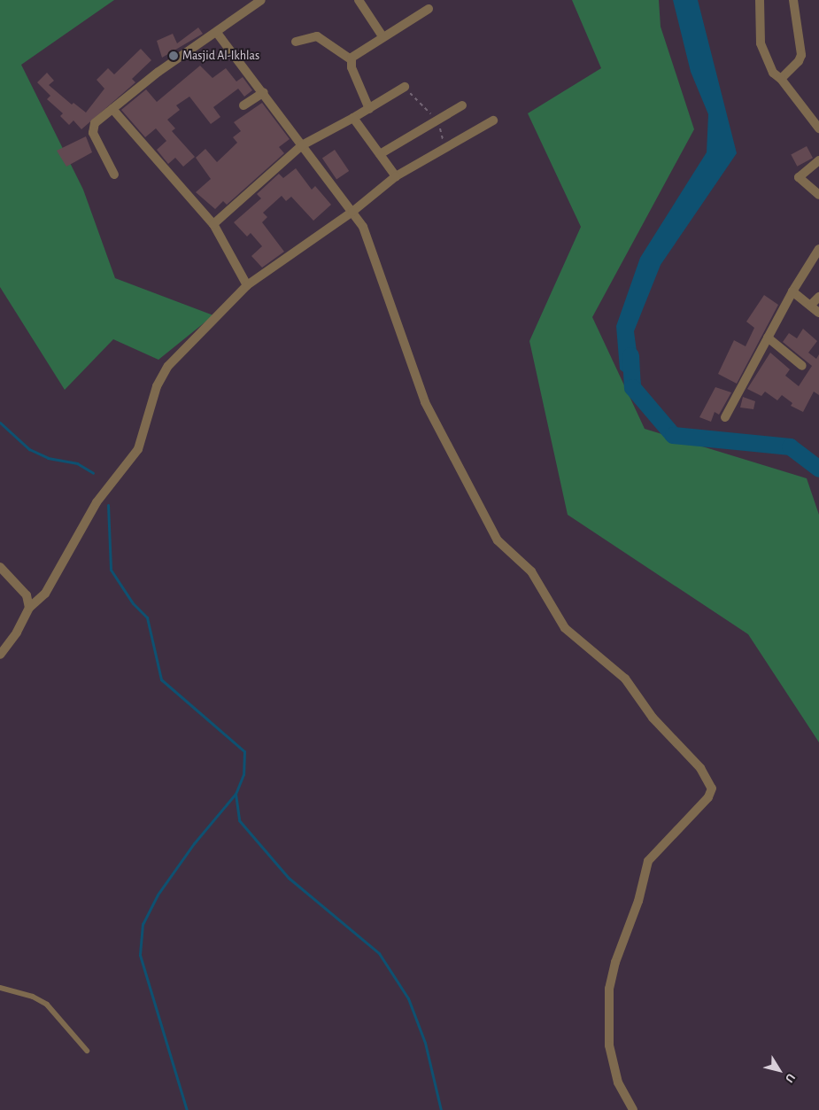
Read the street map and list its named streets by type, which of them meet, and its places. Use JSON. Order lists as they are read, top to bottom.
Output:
{
  "places": ["Masjid Al-Ikhlas"],
  "north": "bottom right"
}
